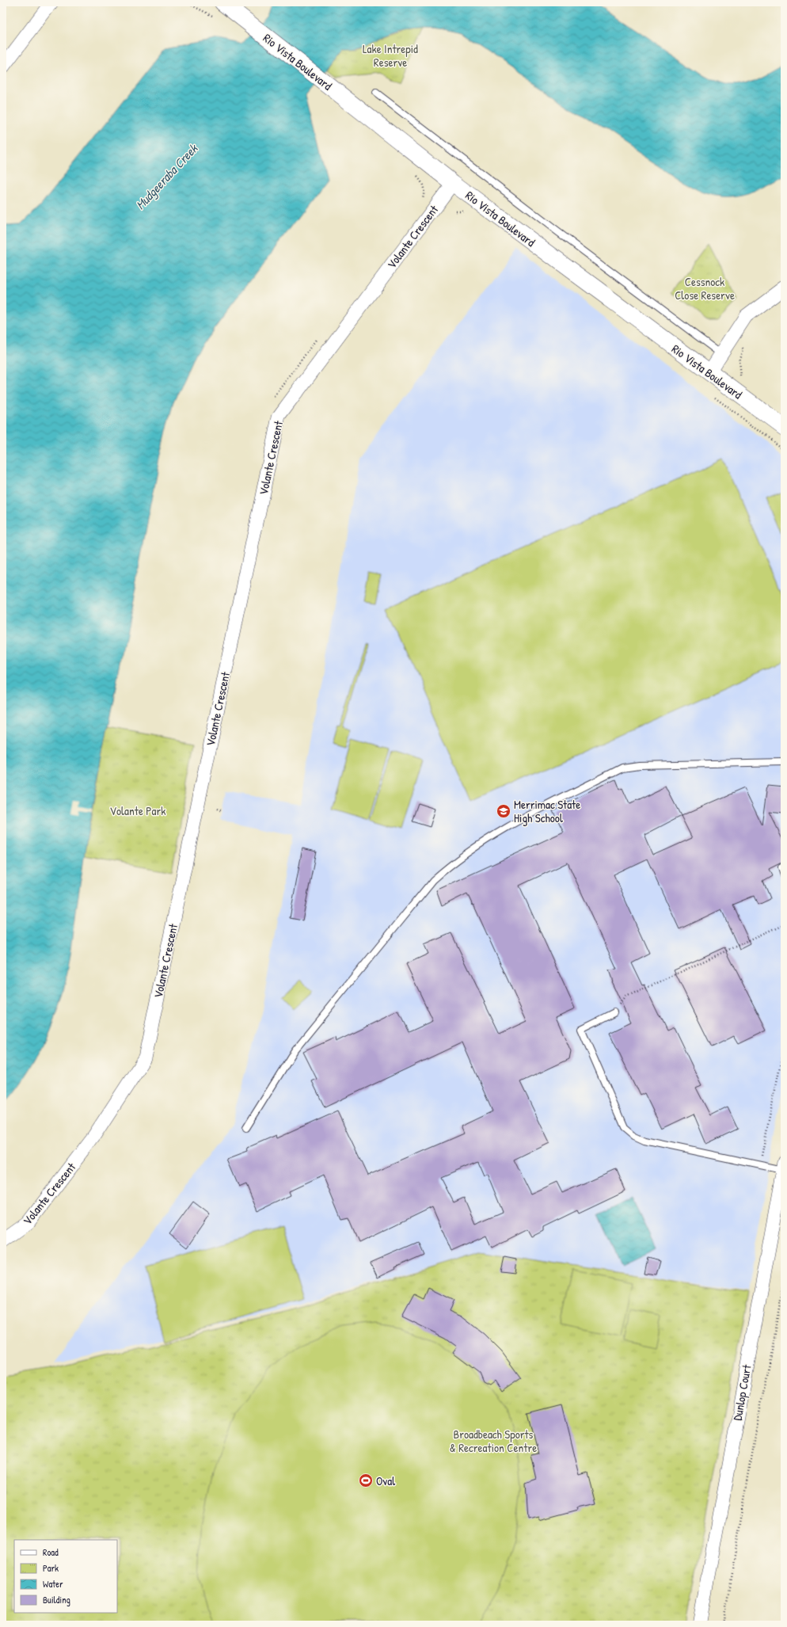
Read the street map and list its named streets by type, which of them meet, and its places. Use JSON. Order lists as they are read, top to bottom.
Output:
{
  "streets": {
    "street": ["Rio Vista Boulevard", "Volante Crescent", "Dunlop Court"]
  },
  "crossings": [
    ["Rio Vista Boulevard", "Volante Crescent"]
  ],
  "water": ["Mudgeeraba Creek"],
  "parks": [
    "Lake Intrepid Reserve",
    "Cessnock Close Reserve",
    "Volante Park",
    "Broadbeach Sports & Recreation Centre"
  ],
  "places": {
    "school or university": ["Merrimac State High School"],
    "sports": ["Oval"]
  },
  "legend": [
    "Road",
    "Park",
    "Water",
    "Building"
  ]
}
